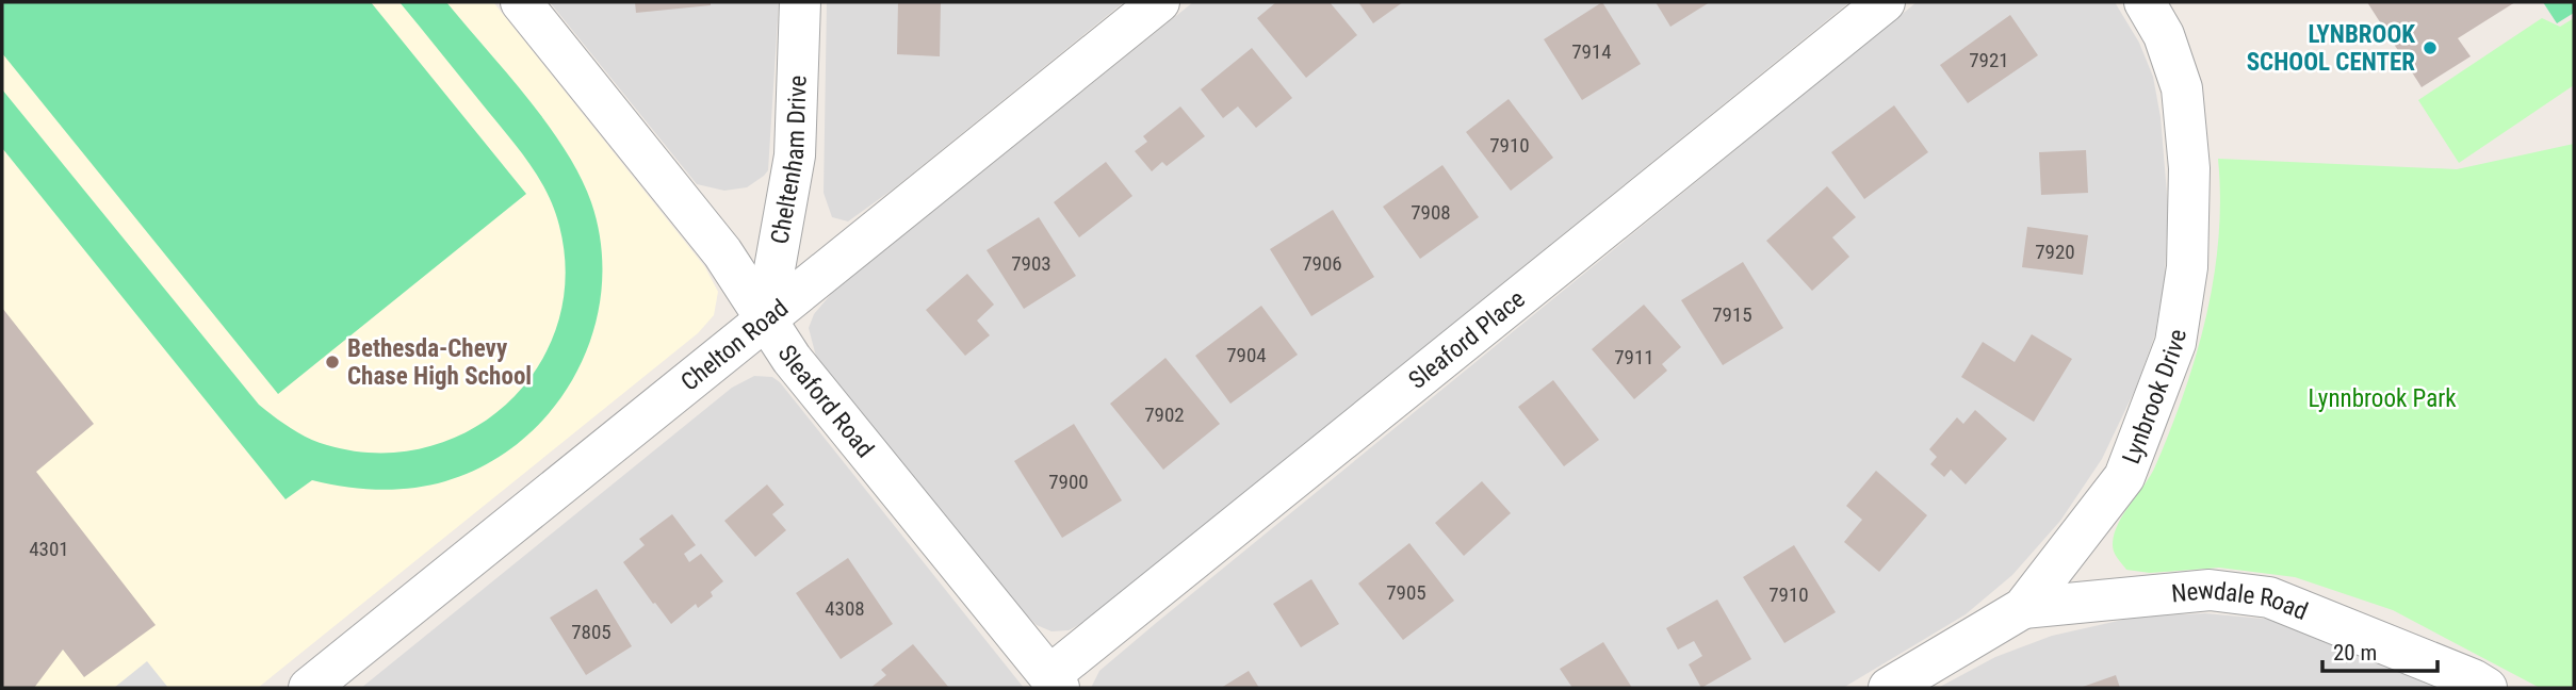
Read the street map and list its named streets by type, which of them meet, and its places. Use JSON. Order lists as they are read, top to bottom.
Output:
{
  "streets": {
    "street": [
      "Cheltenham Drive",
      "Sleaford Place",
      "Chelton Road",
      "Lynbrook Drive",
      "Sleaford Road",
      "Newdale Road"
    ]
  },
  "crossings": [
    ["Cheltenham Drive", "Chelton Road"],
    ["Cheltenham Drive", "Sleaford Road"],
    ["Sleaford Place", "Sleaford Road"],
    ["Chelton Road", "Sleaford Road"],
    ["Lynbrook Drive", "Newdale Road"]
  ],
  "parks": ["Lynnbrook Park"],
  "places": ["LYNBROOK SCHOOL CENTER", "Bethesda-Chevy Chase High School"],
  "house_numbers": [
    "7914",
    "7921",
    "7910",
    "7908",
    "7920",
    "7903",
    "7906",
    "7915",
    "7904",
    "7911",
    "7902",
    "7900",
    "4301",
    "7905",
    "7910",
    "4308",
    "7805"
  ],
  "scale_bar": "20 m"
}
